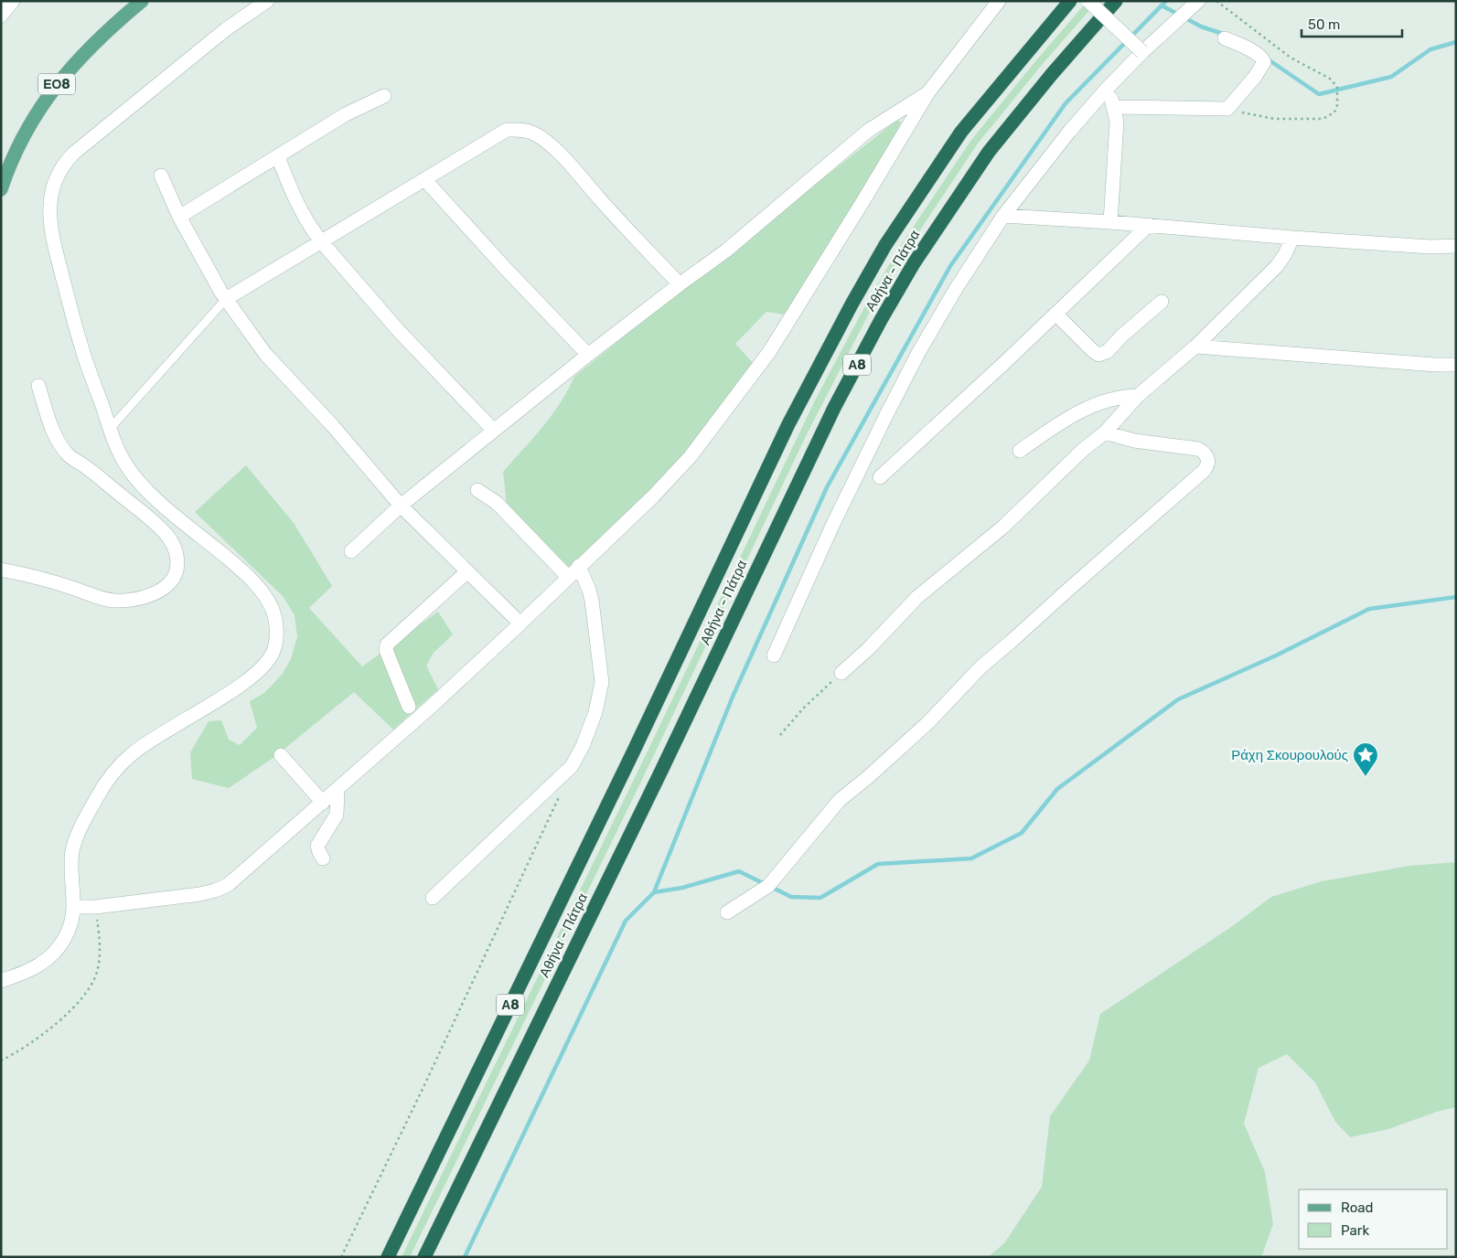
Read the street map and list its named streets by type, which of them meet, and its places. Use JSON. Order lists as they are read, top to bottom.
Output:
{
  "streets": {
    "highway": ["Αθήνα - Πάτρα", "Α8"],
    "main road": ["ΕΟ8"]
  },
  "places": {
    "place": ["Ράχη Σκουρουλούς"]
  },
  "legend": ["Road", "Park"],
  "scale_bar": "50 m"
}
